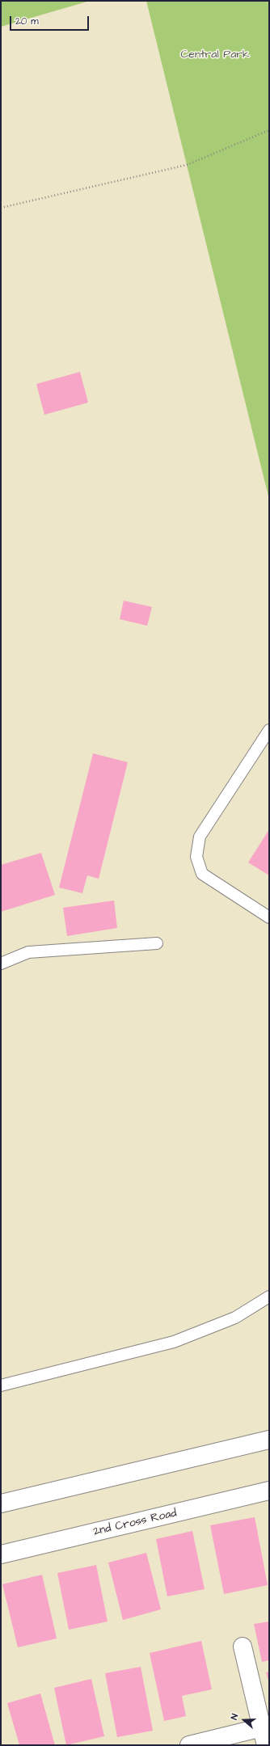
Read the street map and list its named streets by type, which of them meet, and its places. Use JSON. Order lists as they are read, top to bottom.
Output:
{
  "streets": {
    "street": ["2nd Cross Road"]
  },
  "parks": ["Central Park"],
  "scale_bar": "20 m",
  "north": "left"
}
